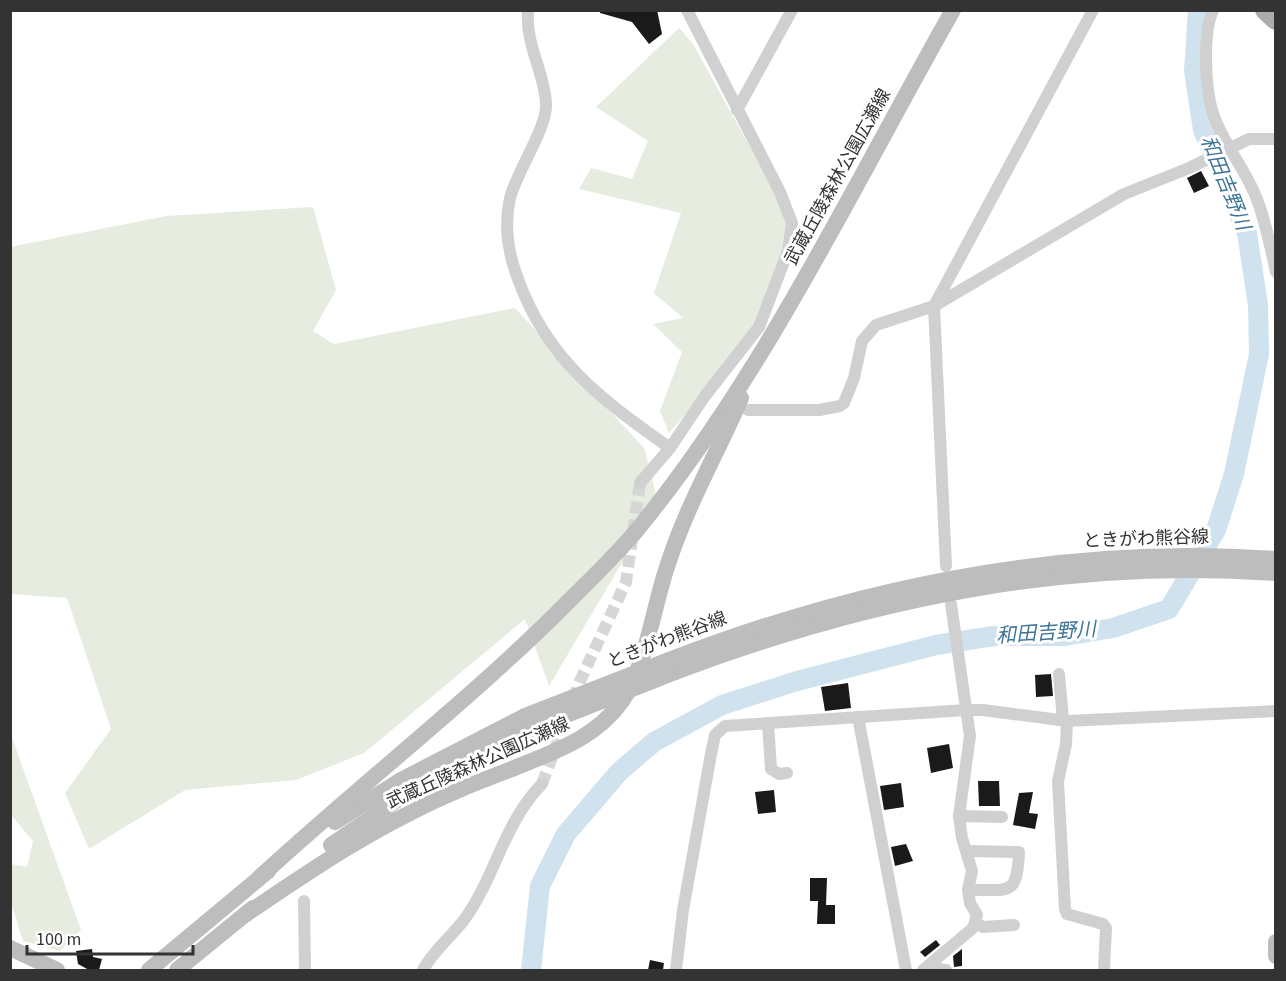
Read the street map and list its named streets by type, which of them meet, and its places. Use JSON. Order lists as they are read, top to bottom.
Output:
{
  "streets": {
    "main road": ["武蔵丘陵森林公園広瀬線", "ときがわ熊谷線"]
  },
  "crossings": [
    ["武蔵丘陵森林公園広瀬線", "ときがわ熊谷線"]
  ],
  "water": ["和田吉野川"],
  "scale_bar": "100 m"
}
